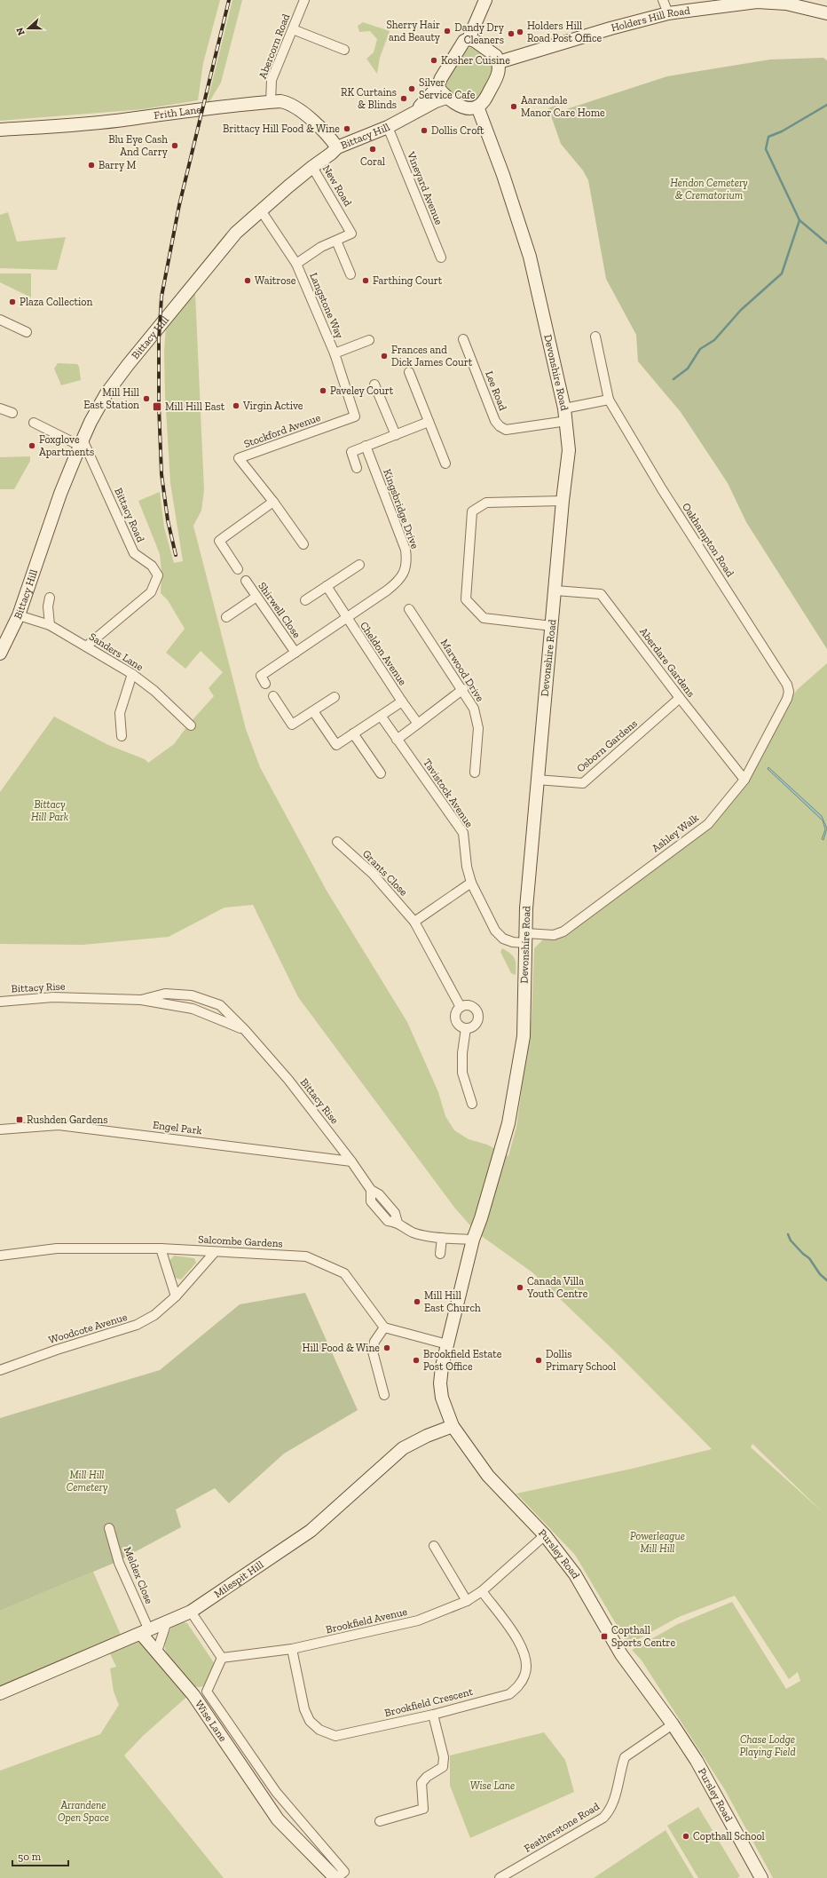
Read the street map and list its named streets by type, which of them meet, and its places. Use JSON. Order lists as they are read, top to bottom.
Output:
{
  "streets": {
    "street": [
      "Holders Hill Road",
      "Abercorn Road",
      "Frith Lane",
      "Bittacy Hill",
      "New Road",
      "Vineyard Avenue",
      "Langstone Way",
      "Devonshire Road",
      "Lee Road",
      "Stockford Avenue",
      "Kingsbridge Drive",
      "Bittacy Road",
      "Oakhampton Road",
      "Shirwell Close",
      "Sanders Lane",
      "Cheldon Avenue",
      "Aberdare Gardens",
      "Marwood Drive",
      "Osborn Gardens",
      "Tavistock Avenue",
      "Ashley Walk",
      "Grants Close",
      "Bittacy Rise",
      "Engel Park",
      "Salcombe Gardens",
      "Woodcote Avenue",
      "Pursley Road",
      "Meldex Close",
      "Milespit Hill",
      "Brookfield Avenue",
      "Brookfield Crescent",
      "Wise Lane",
      "Featherstone Road"
    ]
  },
  "crossings": [
    ["Holders Hill Road", "Bittacy Hill"],
    ["Holders Hill Road", "Devonshire Road"],
    ["Abercorn Road", "Frith Lane"],
    ["Frith Lane", "Bittacy Hill"],
    ["Bittacy Hill", "New Road"],
    ["Bittacy Hill", "Vineyard Avenue"],
    ["Bittacy Hill", "Langstone Way"],
    ["Bittacy Hill", "Devonshire Road"],
    ["Bittacy Hill", "Bittacy Road"],
    ["Bittacy Hill", "Sanders Lane"],
    ["Langstone Way", "Stockford Avenue"],
    ["Devonshire Road", "Lee Road"],
    ["Devonshire Road", "Aberdare Gardens"],
    ["Devonshire Road", "Osborn Gardens"],
    ["Devonshire Road", "Tavistock Avenue"],
    ["Devonshire Road", "Ashley Walk"],
    ["Devonshire Road", "Pursley Road"],
    ["Kingsbridge Drive", "Shirwell Close"],
    ["Kingsbridge Drive", "Cheldon Avenue"],
    ["Bittacy Road", "Sanders Lane"],
    ["Oakhampton Road", "Ashley Walk"],
    ["Aberdare Gardens", "Osborn Gardens"],
    ["Aberdare Gardens", "Ashley Walk"],
    ["Tavistock Avenue", "Ashley Walk"],
    ["Bittacy Rise", "Engel Park"],
    ["Bittacy Rise", "Pursley Road"],
    ["Salcombe Gardens", "Woodcote Avenue"],
    ["Pursley Road", "Milespit Hill"],
    ["Pursley Road", "Brookfield Avenue"],
    ["Pursley Road", "Featherstone Road"],
    ["Meldex Close", "Milespit Hill"],
    ["Meldex Close", "Wise Lane"],
    ["Milespit Hill", "Wise Lane"],
    ["Brookfield Avenue", "Brookfield Crescent"],
    ["Brookfield Avenue", "Wise Lane"]
  ],
  "parks": [
    "Hendon Cemetery & Crematorium",
    "Bittacy Hill Park",
    "Mill Hill Cemetery",
    "Powerleague Mill Hill",
    "Chase Lodge Playing Field",
    "Wise Lane",
    "Arrandene Open Space"
  ],
  "places": {
    "other": [
      "Sherry Hair and Beauty",
      "Holders Hill Road Post Office",
      "Dandy Dry Cleaners",
      "Kosher Cuisine",
      "Silver Service Cafe",
      "RK Curtains & Blinds",
      "Aarandale Manor Care Home",
      "Brittacy Hill Food & Wine",
      "Dollis Croft",
      "Blu Eye Cash And Carry",
      "Coral",
      "Barry M",
      "Waitrose",
      "Farthing Court",
      "Plaza Collection",
      "Frances and Dick James Court",
      "Paveley Court",
      "Mill Hill East Station",
      "Virgin Active",
      "Foxglove Apartments",
      "Canada Villa Youth Centre",
      "Mill Hill East Church",
      "Hill Food & Wine",
      "Brookfield Estate Post Office",
      "Dollis Primary School",
      "Copthall School"
    ],
    "transit": ["Mill Hill East", "Rushden Gardens", "Copthall Sports Centre"]
  },
  "scale_bar": "50 m",
  "north": "left"
}
